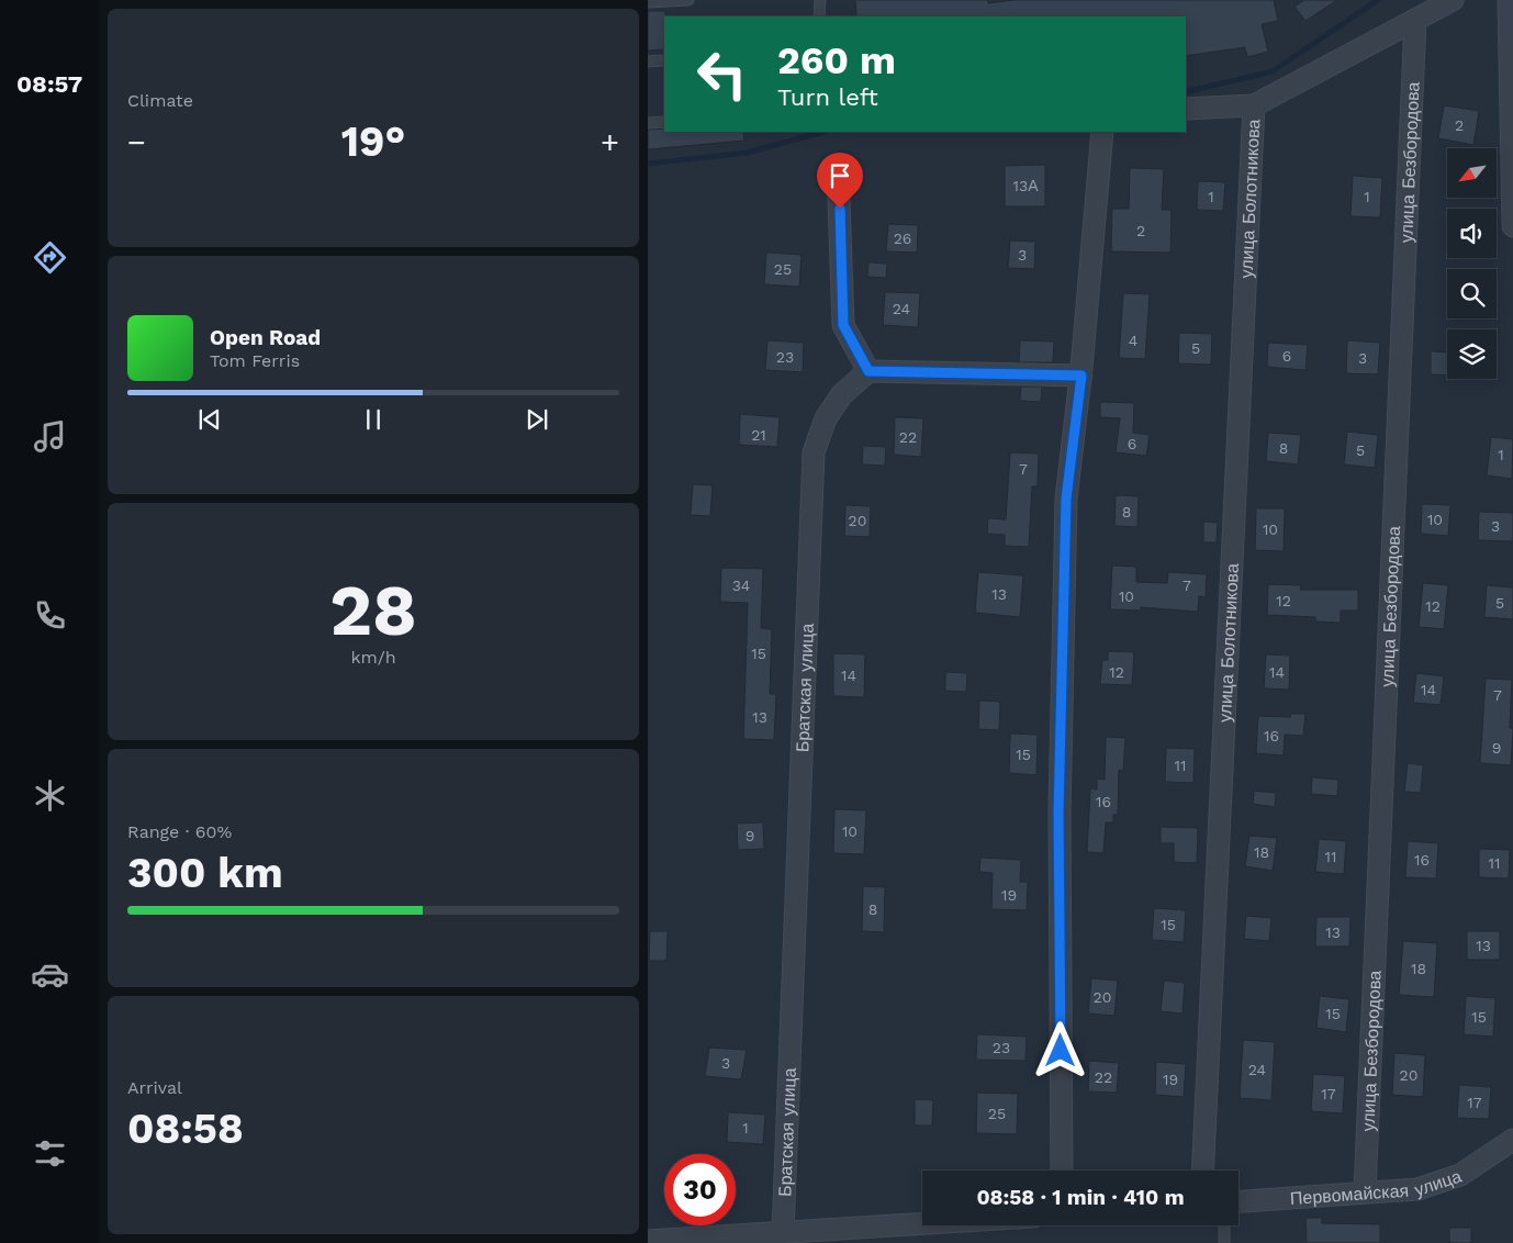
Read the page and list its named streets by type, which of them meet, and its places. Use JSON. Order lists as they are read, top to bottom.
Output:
{
  "streets": {
    "street": [
      "улица Безбородова",
      "улица Болотникова",
      "Братская улица",
      "Первомайская улица"
    ]
  },
  "crossings": [
    ["улица Безбородова", "Первомайская улица"]
  ],
  "house_numbers": [
    "2",
    "13А",
    "1",
    "1",
    "2",
    "26",
    "3",
    "25",
    "24",
    "4",
    "5",
    "6",
    "23",
    "3",
    "21",
    "22",
    "6",
    "8",
    "5",
    "1",
    "7",
    "8",
    "10",
    "20",
    "3",
    "10",
    "34",
    "7",
    "13",
    "10",
    "12",
    "5",
    "12",
    "15",
    "12",
    "14",
    "14",
    "14",
    "7",
    "13",
    "16",
    "9",
    "15",
    "11",
    "16",
    "10",
    "9",
    "18",
    "11",
    "16",
    "11",
    "19",
    "8",
    "15",
    "13",
    "13",
    "18",
    "20",
    "15",
    "15",
    "23",
    "3",
    "24",
    "20",
    "22",
    "19",
    "17",
    "17",
    "25",
    "1"
  ],
  "north": "bottom left",
  "page": {
    "tabs": "08:57",
    "tile": [
      "Climate",
      ["28", "km/h"],
      ["Range · 60%", "300 km"],
      ["Arrival", "08:58"]
    ],
    "turn": ["260 m", "Turn left"],
    "heat": ["−", "19°", "+"],
    "song": ["Open Road", "Tom Ferris"],
    "limit": "30",
    "trip": "08:58 · 1 min · 410 m"
  }
}
